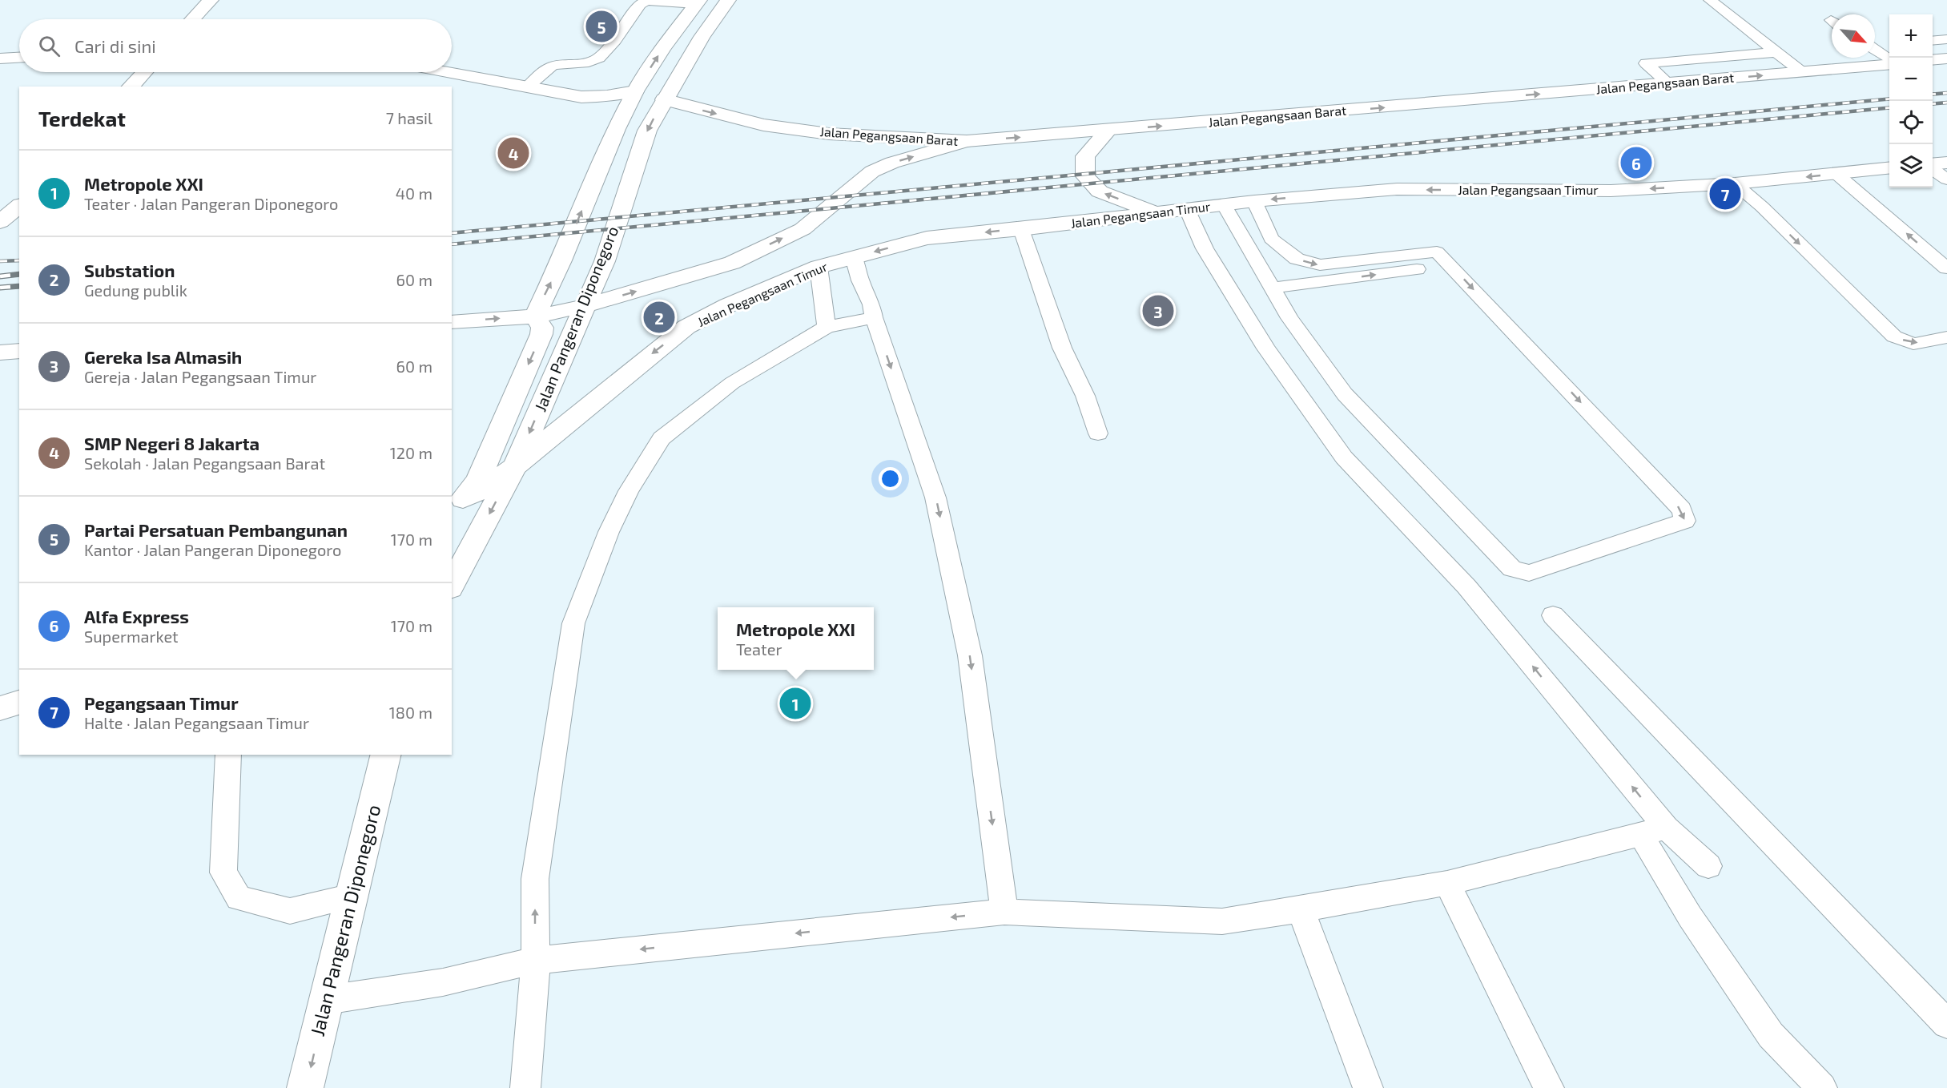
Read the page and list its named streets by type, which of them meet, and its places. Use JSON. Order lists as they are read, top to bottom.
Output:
{
  "streets": {
    "main road": ["Jalan Pegangsaan Barat", "Jalan Pegangsaan Timur", "Jalan Pangeran Diponegoro"]
  },
  "crossings": [
    ["Jalan Pegangsaan Barat", "Jalan Pangeran Diponegoro"],
    ["Jalan Pegangsaan Timur", "Jalan Pangeran Diponegoro"]
  ],
  "north": "bottom right",
  "page": {
    "pins": [
      "5",
      "4",
      "6",
      "7",
      "3",
      "2",
      "1"
    ],
    "map_buttons": ["+", "−"],
    "search": "Cari di sini",
    "heading": ["Terdekat", "7 hasil"],
    "list": [
      {
        "mark": "1",
        "name": "Metropole XXI",
        "note": "Teater · Jalan Pangeran Diponegoro",
        "value": "40 m"
      },
      {
        "mark": "2",
        "name": "Substation",
        "note": "Gedung publik",
        "value": "60 m"
      },
      {
        "mark": "3",
        "name": "Gereka Isa Almasih",
        "note": "Gereja · Jalan Pegangsaan Timur",
        "value": "60 m"
      },
      {
        "mark": "4",
        "name": "SMP Negeri 8 Jakarta",
        "note": "Sekolah · Jalan Pegangsaan Barat",
        "value": "120 m"
      },
      {
        "mark": "5",
        "name": "Partai Persatuan Pembangunan",
        "note": "Kantor · Jalan Pangeran Diponegoro",
        "value": "170 m"
      },
      {
        "mark": "6",
        "name": "Alfa Express",
        "note": "Supermarket",
        "value": "170 m"
      },
      {
        "mark": "7",
        "name": "Pegangsaan Timur",
        "note": "Halte · Jalan Pegangsaan Timur",
        "value": "180 m"
      }
    ],
    "popup": ["Metropole XXI", "Teater"]
  }
}
